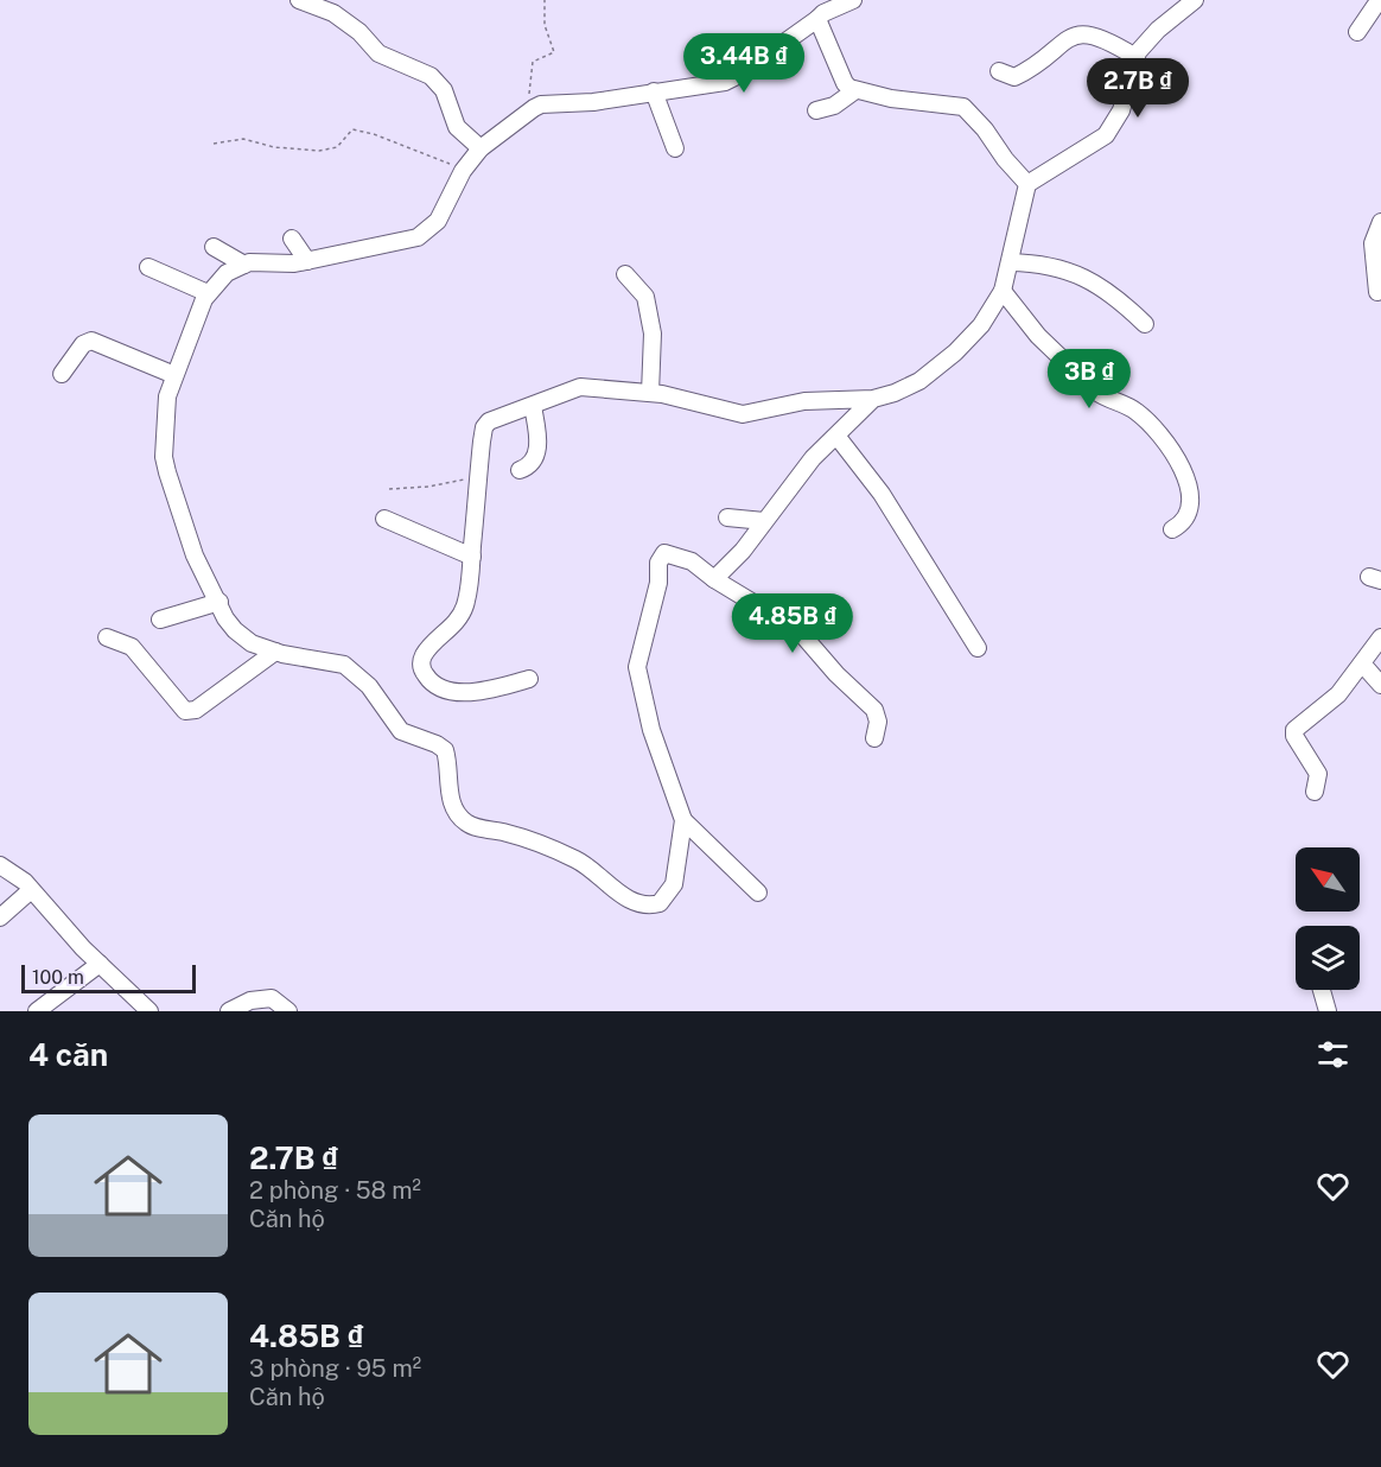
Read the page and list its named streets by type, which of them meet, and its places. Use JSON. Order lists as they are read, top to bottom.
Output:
{
  "scale_bar": "100 m",
  "north": "top left",
  "page": {
    "price": [
      "3.44B ₫",
      "2.7B ₫",
      "3B ₫",
      "4.85B ₫"
    ],
    "scale": "100 m",
    "heading": "4 căn",
    "list": [
      {
        "name": "2.7B ₫",
        "note": "2 phòng · 58 m² · Căn hộ"
      },
      {
        "name": "4.85B ₫",
        "note": "3 phòng · 95 m² · Căn hộ"
      }
    ]
  }
}
